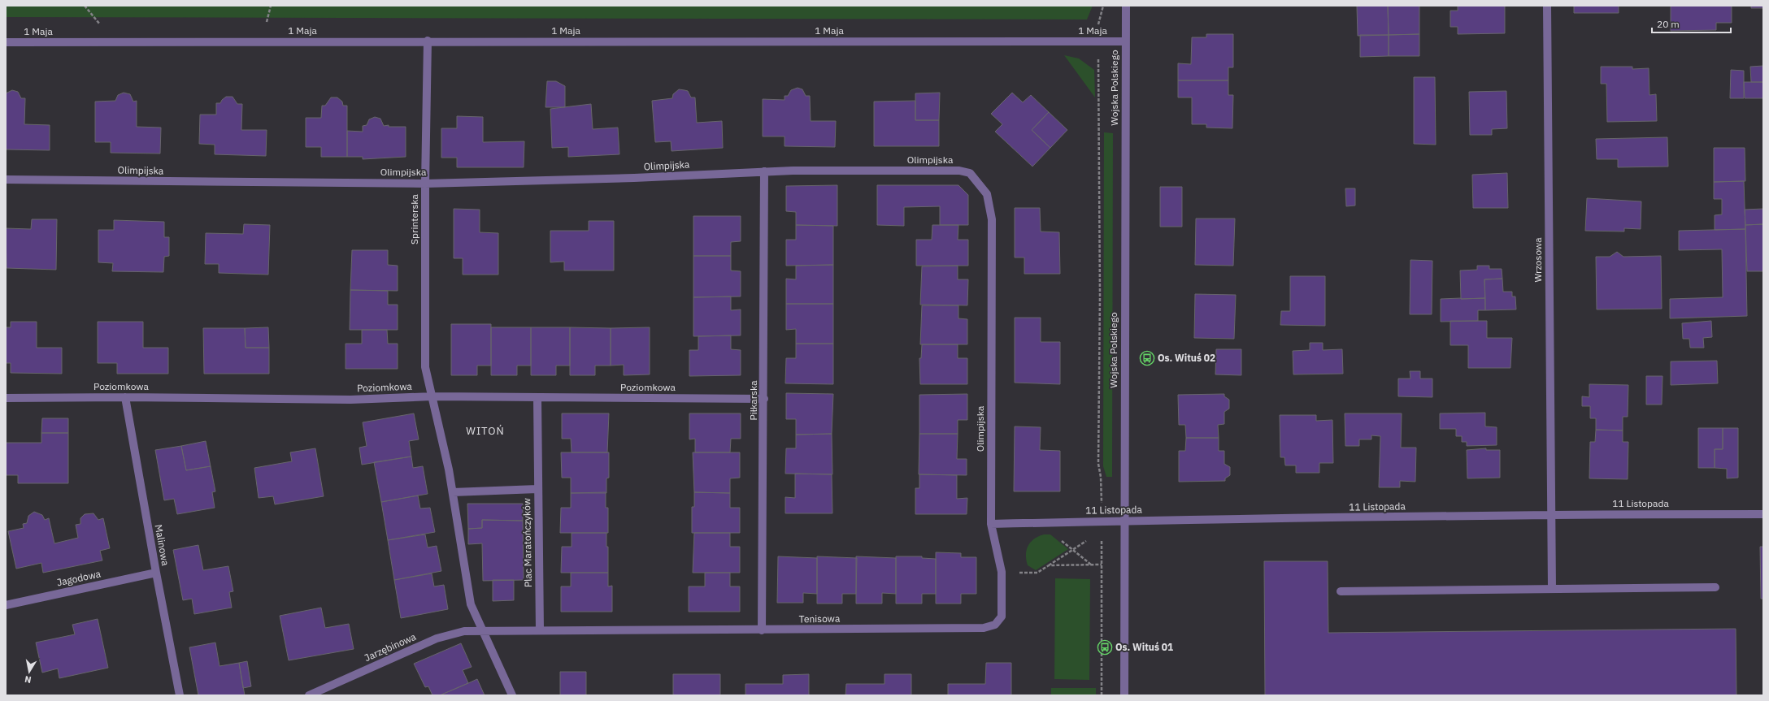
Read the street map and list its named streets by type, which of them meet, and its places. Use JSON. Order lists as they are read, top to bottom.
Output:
{
  "streets": {
    "street": [
      "1 Maja",
      "Wojska Polskiego",
      "Olimpijska",
      "Sprinterska",
      "Wrzosowa",
      "Poziomkowa",
      "Piłkarska",
      "11 Listopada",
      "Plac Maratończyków",
      "Malinowa",
      "Jagodowa",
      "Tenisowa",
      "Jarzębinowa"
    ]
  },
  "crossings": [
    ["1 Maja", "Wojska Polskiego"],
    ["1 Maja", "Sprinterska"],
    ["Wojska Polskiego", "11 Listopada"],
    ["Olimpijska", "Sprinterska"],
    ["Olimpijska", "Piłkarska"],
    ["Olimpijska", "11 Listopada"],
    ["Olimpijska", "Tenisowa"],
    ["Sprinterska", "Poziomkowa"],
    ["Wrzosowa", "11 Listopada"],
    ["Poziomkowa", "Piłkarska"],
    ["Poziomkowa", "Plac Maratończyków"],
    ["Poziomkowa", "Malinowa"],
    ["Piłkarska", "Tenisowa"],
    ["11 Listopada", "Tenisowa"],
    ["Plac Maratończyków", "Tenisowa"],
    ["Malinowa", "Jagodowa"]
  ],
  "districts": ["WITOŃ"],
  "places": {
    "bus stop": ["Os. Wituś 02", "Os. Wituś 01"]
  },
  "scale_bar": "20 m",
  "north": "bottom"
}
